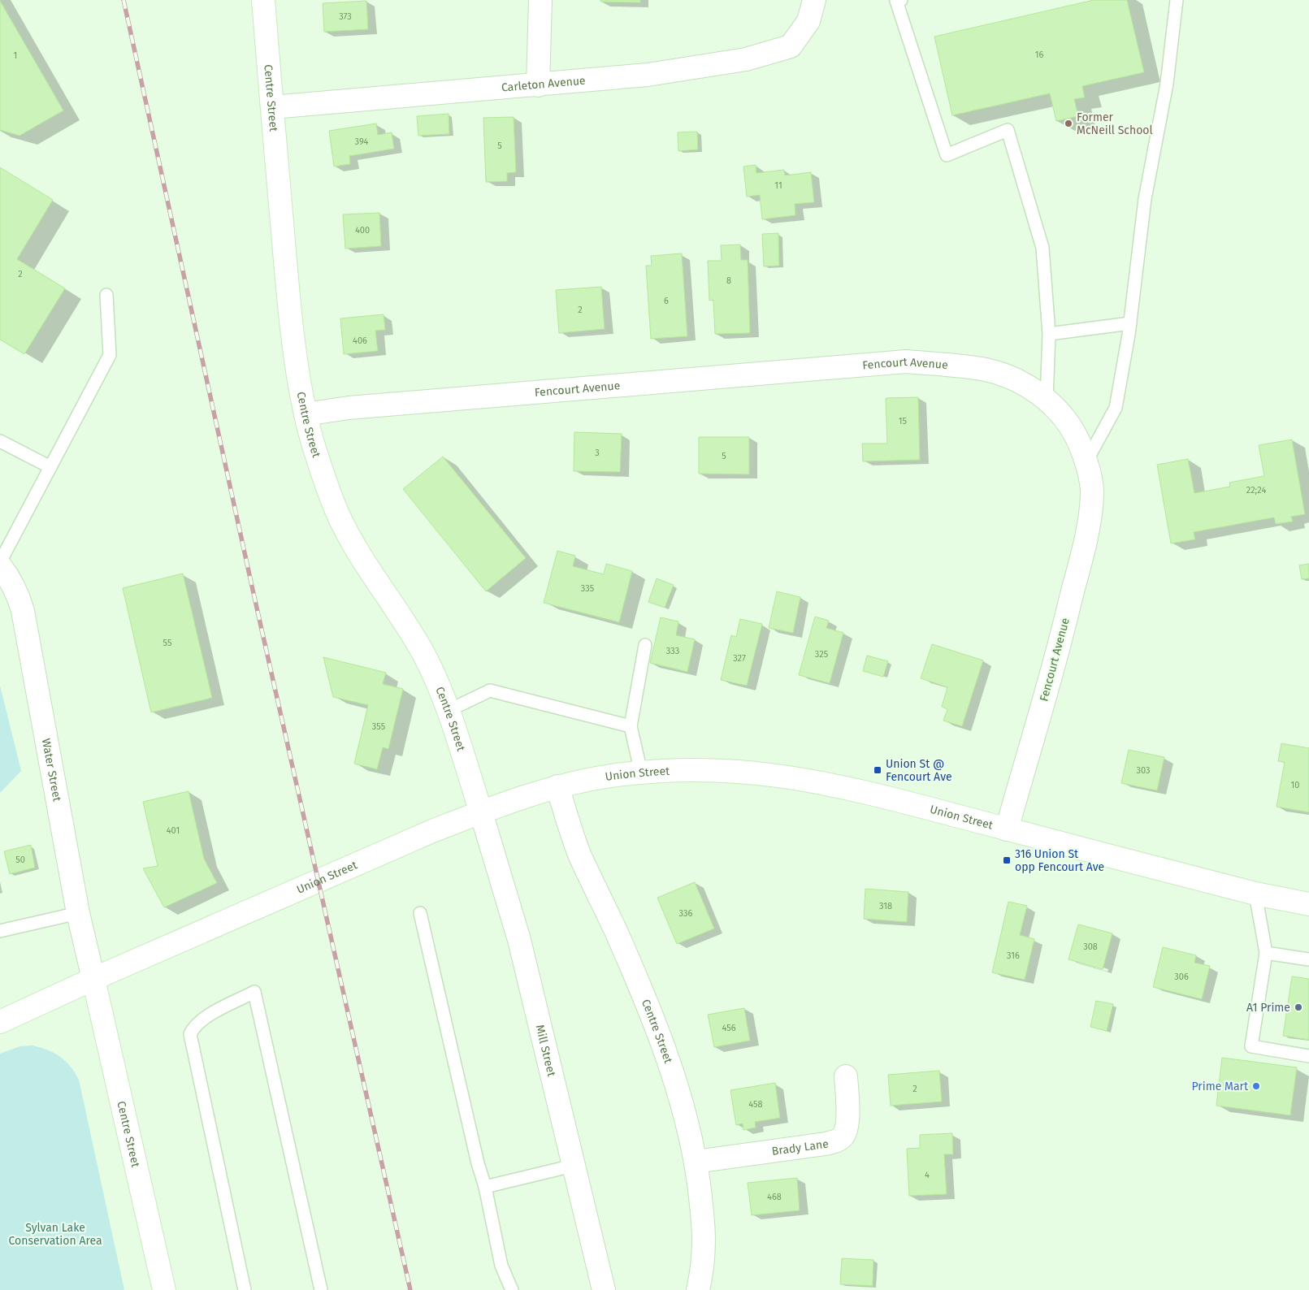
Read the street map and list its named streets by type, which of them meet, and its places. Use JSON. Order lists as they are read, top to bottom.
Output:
{
  "streets": {
    "street": [
      "Carleton Avenue",
      "Centre Street",
      "Fencourt Avenue",
      "Water Street",
      "Union Street",
      "Mill Street",
      "Brady Lane"
    ]
  },
  "crossings": [
    ["Carleton Avenue", "Centre Street"],
    ["Centre Street", "Fencourt Avenue"],
    ["Centre Street", "Water Street"],
    ["Centre Street", "Union Street"],
    ["Centre Street", "Mill Street"],
    ["Centre Street", "Brady Lane"],
    ["Fencourt Avenue", "Union Street"],
    ["Water Street", "Union Street"],
    ["Union Street", "Mill Street"]
  ],
  "parks": ["Sylvan Lake Conservation Area"],
  "places": {
    "other": ["Former McNeill School", "A1 Prime", "Prime Mart"],
    "transit": ["Union St @ Fencourt Ave", "316 Union St opp Fencourt Ave"]
  },
  "house_numbers": [
    "373",
    "16",
    "1",
    "394",
    "5",
    "11",
    "400",
    "2",
    "8",
    "6",
    "2",
    "406",
    "15",
    "3",
    "5",
    "22;24",
    "335",
    "55",
    "333",
    "325",
    "327",
    "355",
    "303",
    "10",
    "401",
    "50",
    "318",
    "336",
    "308",
    "316",
    "306",
    "456",
    "2",
    "458",
    "4",
    "468"
  ]
}
